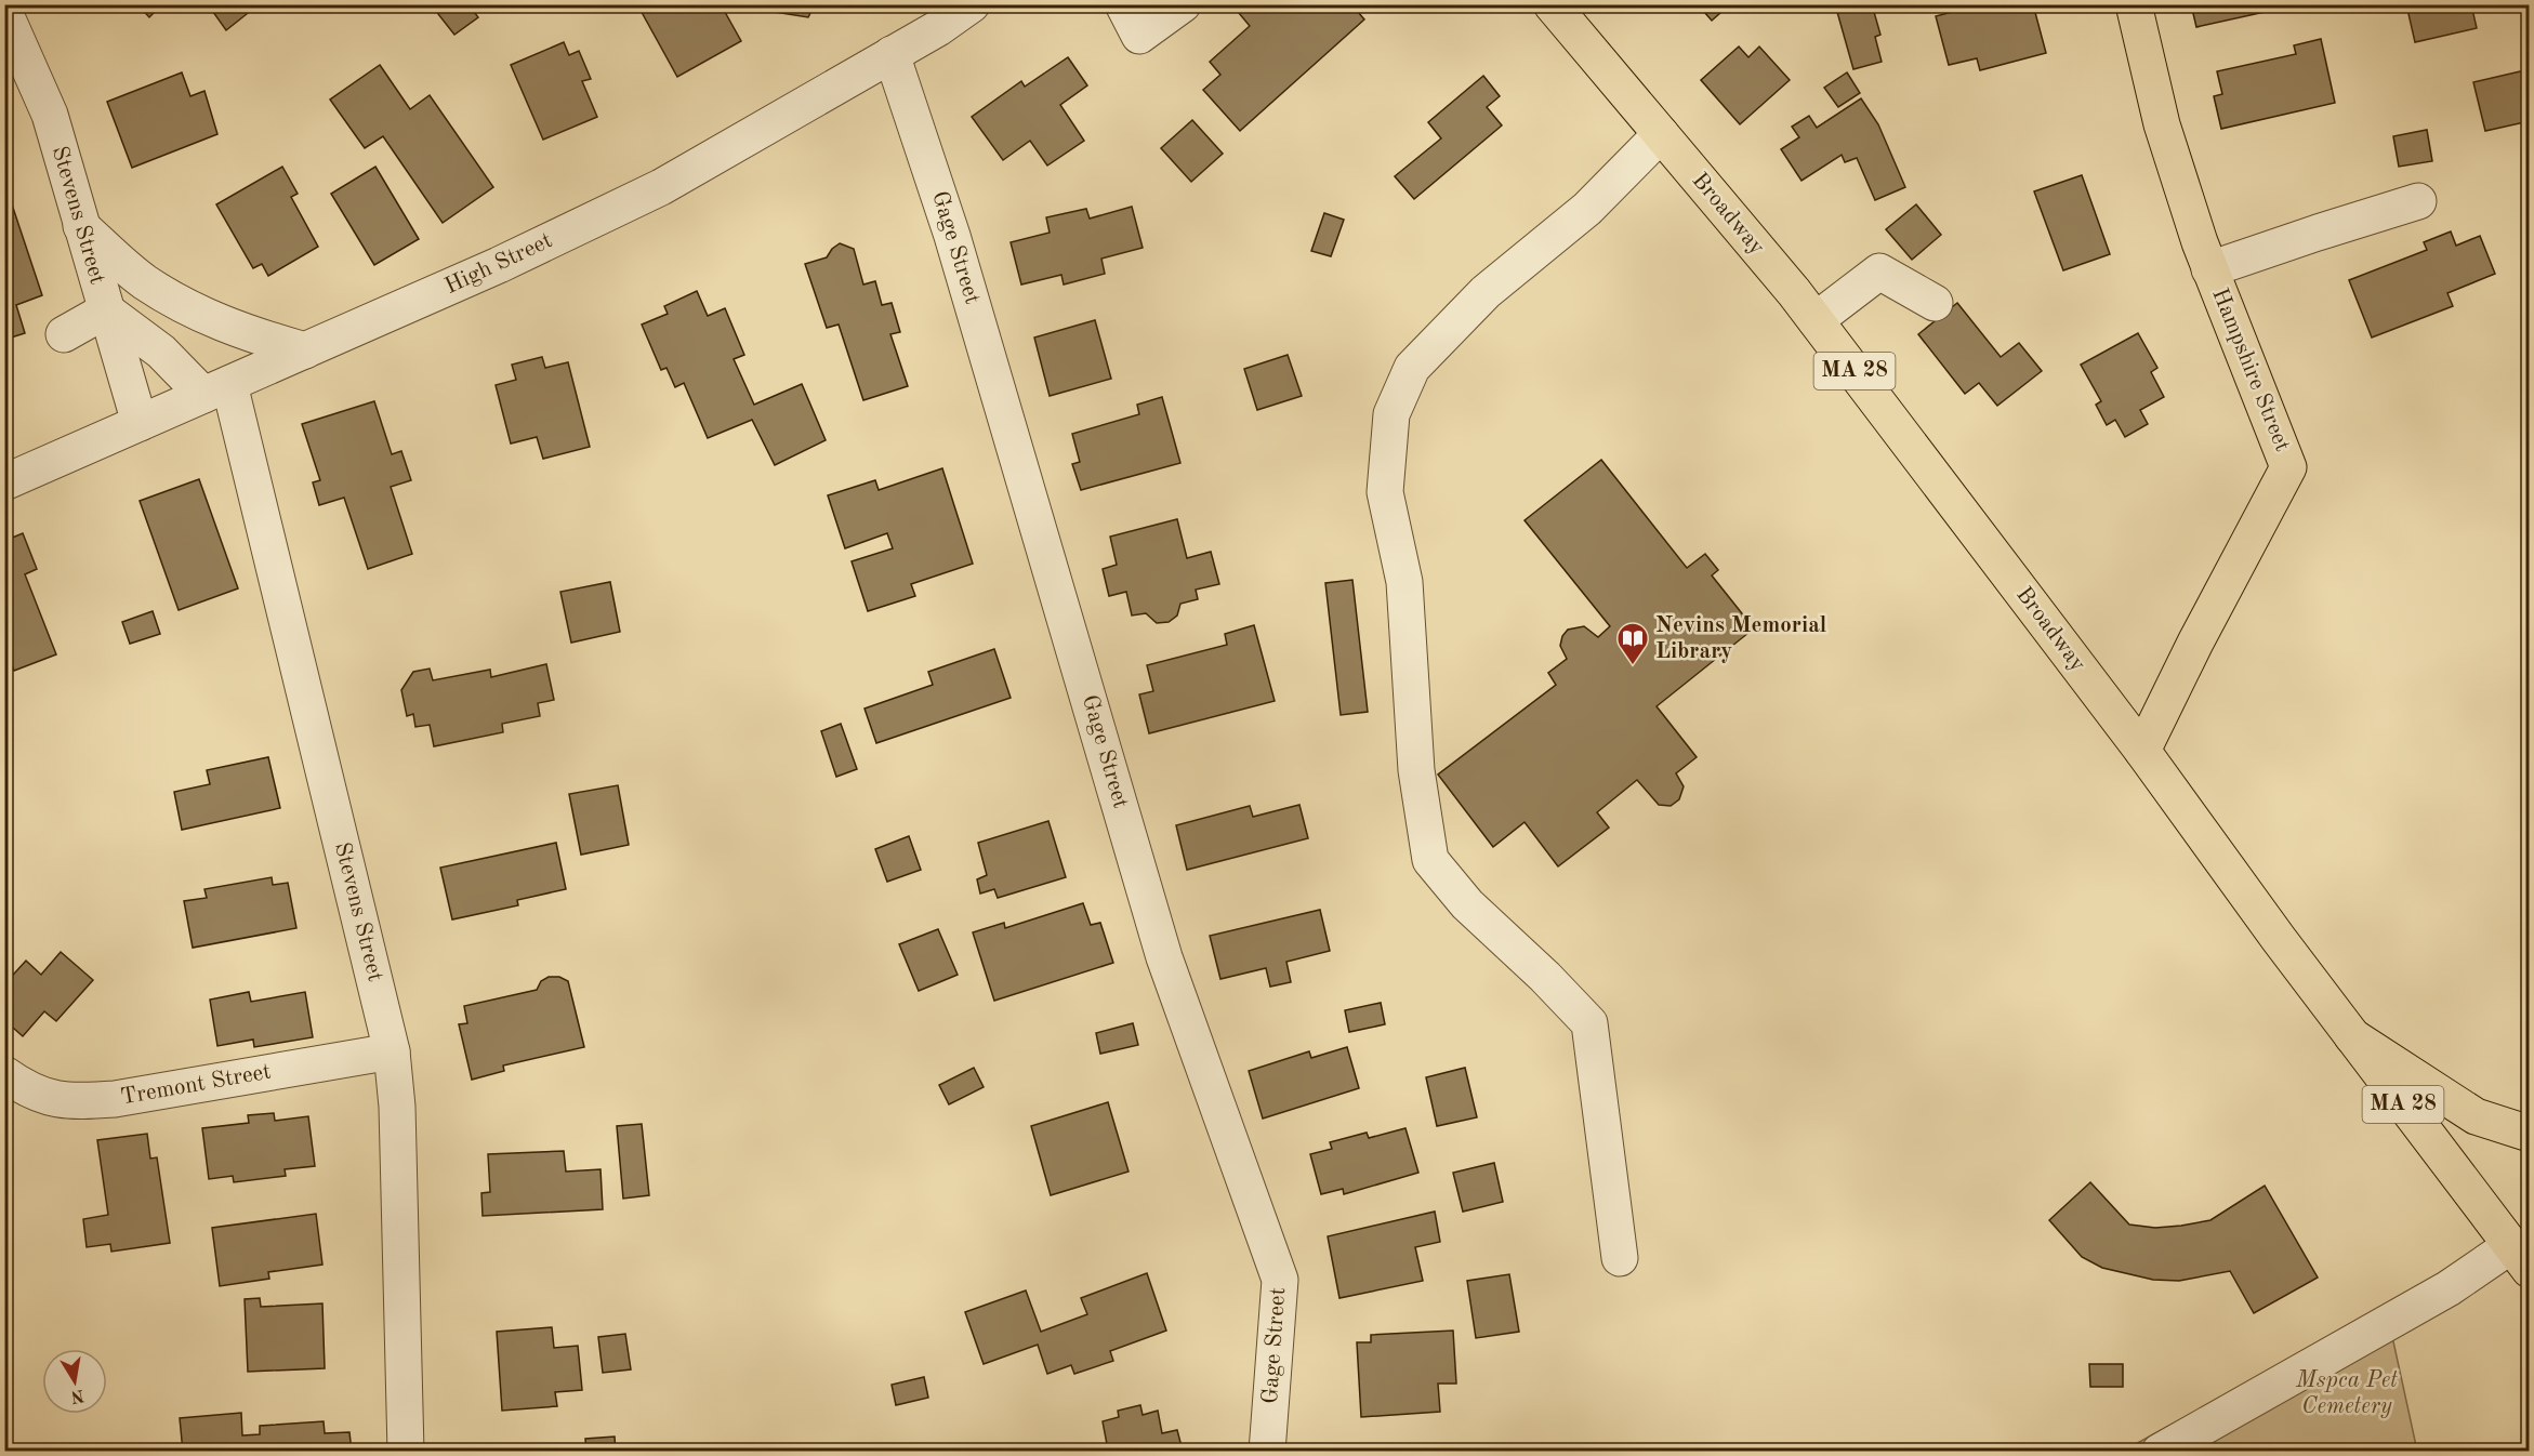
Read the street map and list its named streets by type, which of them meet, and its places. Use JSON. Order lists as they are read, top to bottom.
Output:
{
  "streets": {
    "main road": ["Broadway", "Hampshire Street", "MA 28"],
    "street": [
      "Stevens Street",
      "Gage Street",
      "High Street",
      "Tremont Street"
    ]
  },
  "crossings": [
    ["Broadway", "Hampshire Street"],
    ["Stevens Street", "High Street"],
    ["Stevens Street", "Tremont Street"],
    ["Gage Street", "High Street"]
  ],
  "parks": ["Mspca Pet Cemetery"],
  "places": {
    "library": ["Nevins Memorial Library"]
  },
  "north": "bottom"
}
